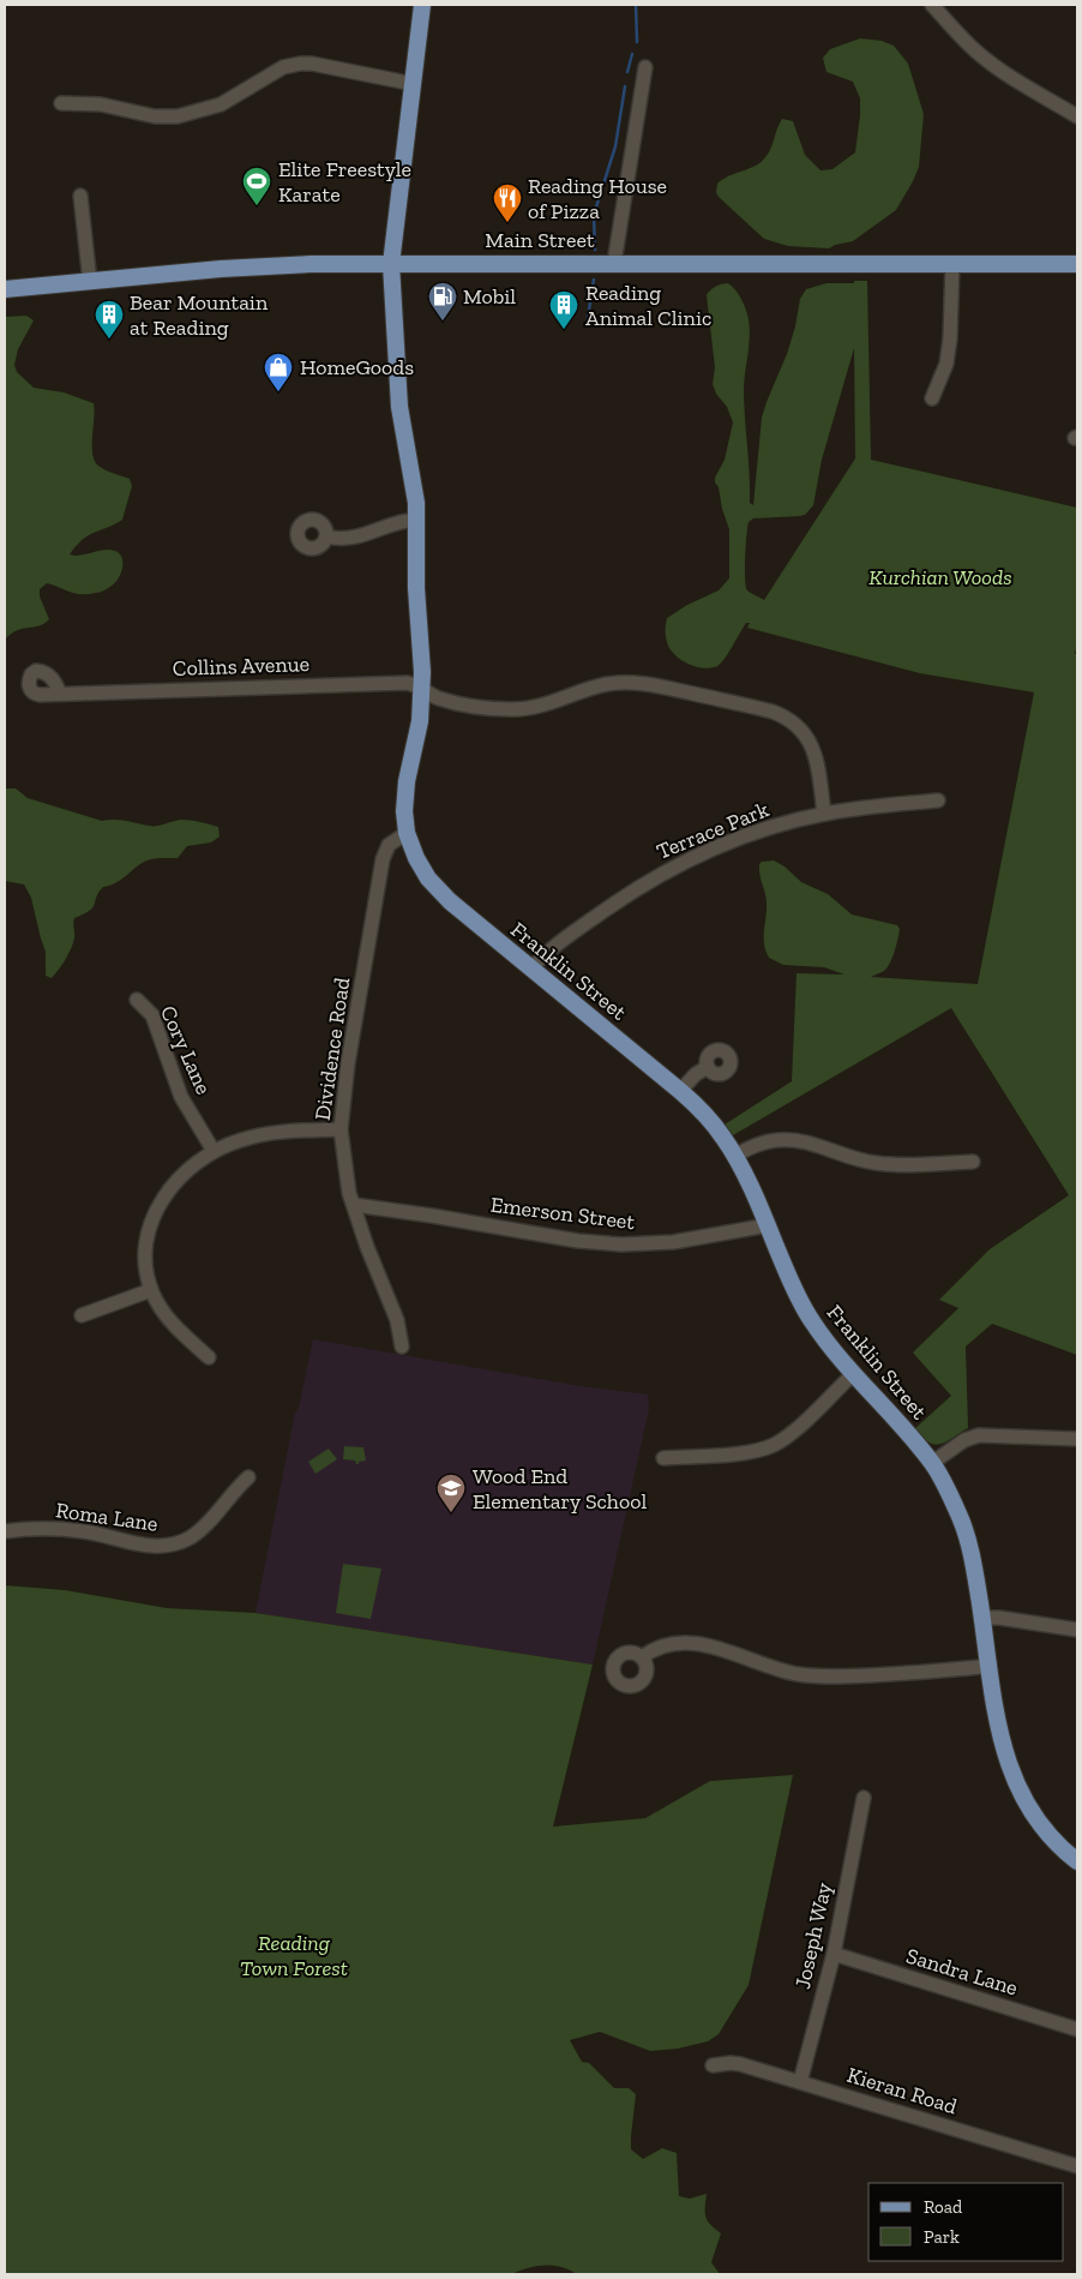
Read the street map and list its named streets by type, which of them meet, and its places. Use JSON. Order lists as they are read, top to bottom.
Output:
{
  "streets": {
    "main road": ["Main Street", "Franklin Street"],
    "street": [
      "Collins Avenue",
      "Terrace Park",
      "Dividence Road",
      "Cory Lane",
      "Emerson Street",
      "Roma Lane",
      "Joseph Way",
      "Sandra Lane",
      "Kieran Road"
    ]
  },
  "crossings": [
    ["Main Street", "Franklin Street"],
    ["Collins Avenue", "Terrace Park"],
    ["Collins Avenue", "Franklin Street"],
    ["Terrace Park", "Franklin Street"],
    ["Franklin Street", "Dividence Road"],
    ["Franklin Street", "Emerson Street"],
    ["Dividence Road", "Emerson Street"],
    ["Joseph Way", "Sandra Lane"],
    ["Joseph Way", "Kieran Road"]
  ],
  "parks": ["Kurchian Woods", "Reading Town Forest"],
  "places": {
    "sports": ["Elite Freestyle Karate"],
    "restaurant": ["Reading House of Pizza"],
    "fuel station": ["Mobil"],
    "building": ["Reading Animal Clinic", "Bear Mountain at Reading"],
    "shop": ["HomeGoods"],
    "school or university": ["Wood End Elementary School"]
  },
  "legend": ["Road", "Park"]
}
